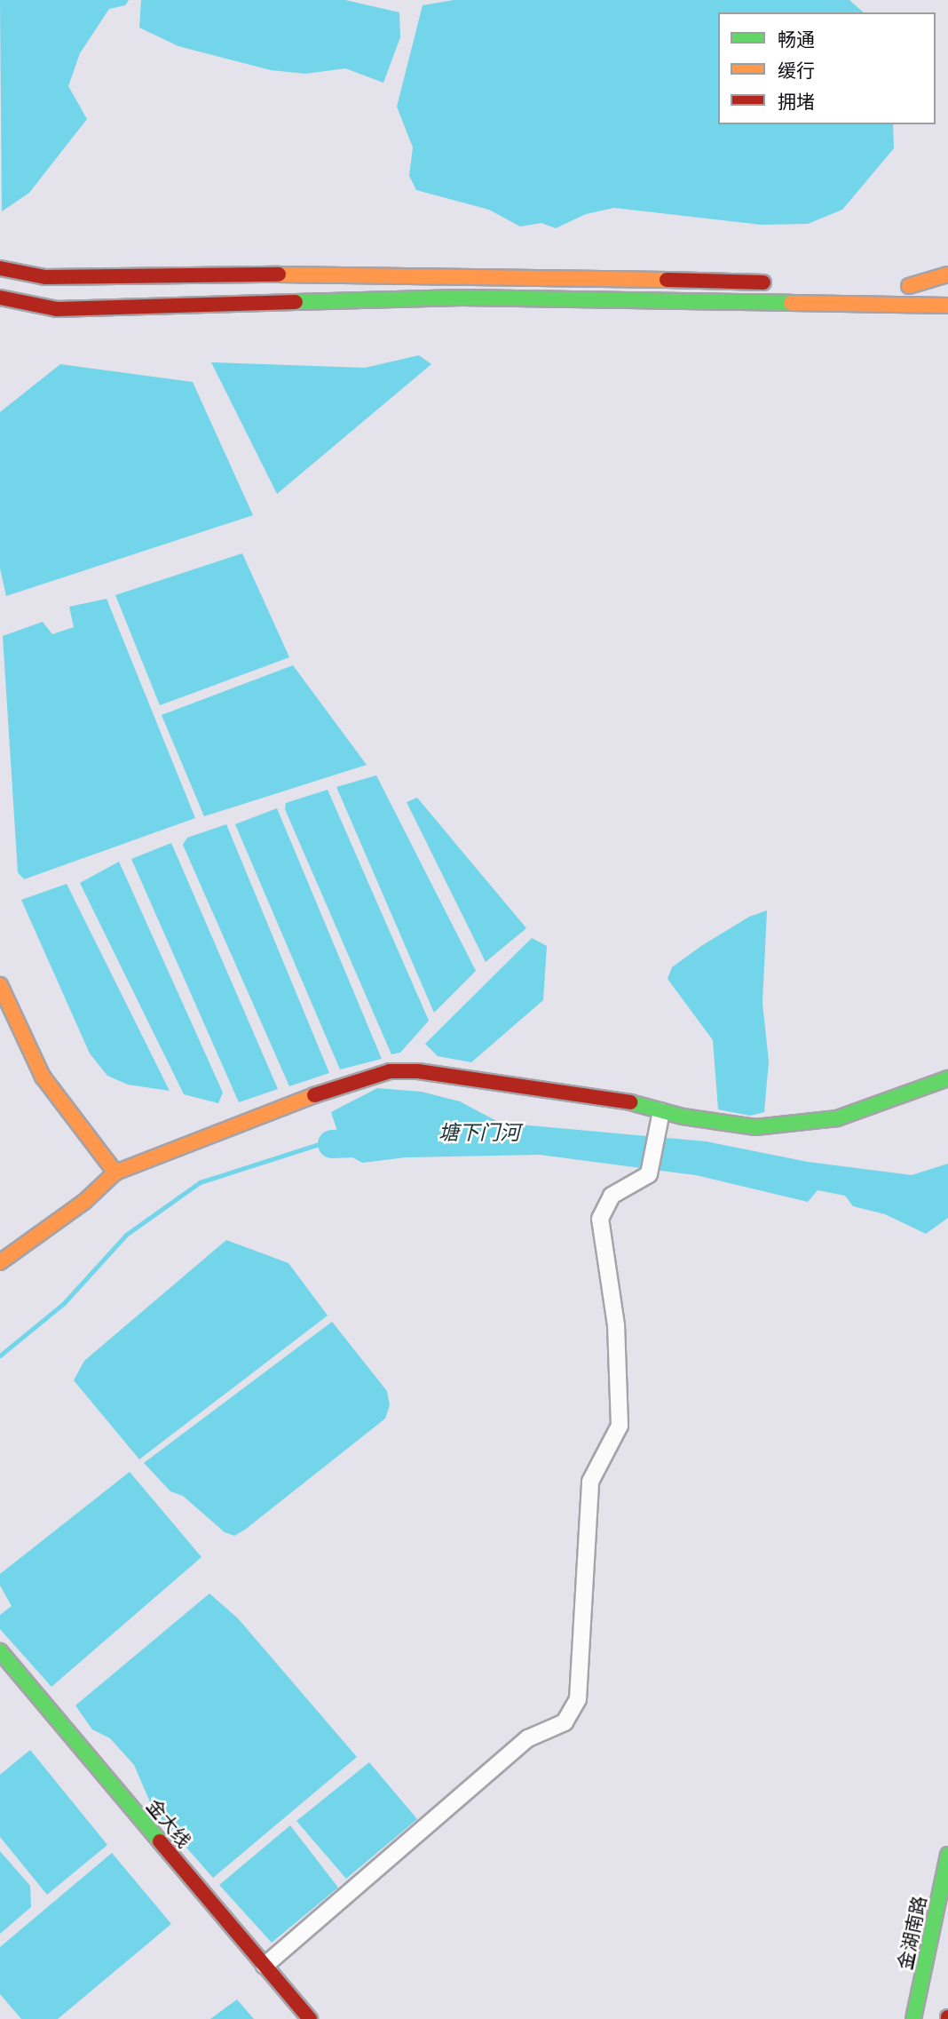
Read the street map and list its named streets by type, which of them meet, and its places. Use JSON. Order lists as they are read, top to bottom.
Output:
{
  "streets": {
    "main road": ["金大线", "金湖南路"]
  },
  "water": ["塘下门河"],
  "legend": ["畅通", "缓行", "拥堵"]
}
